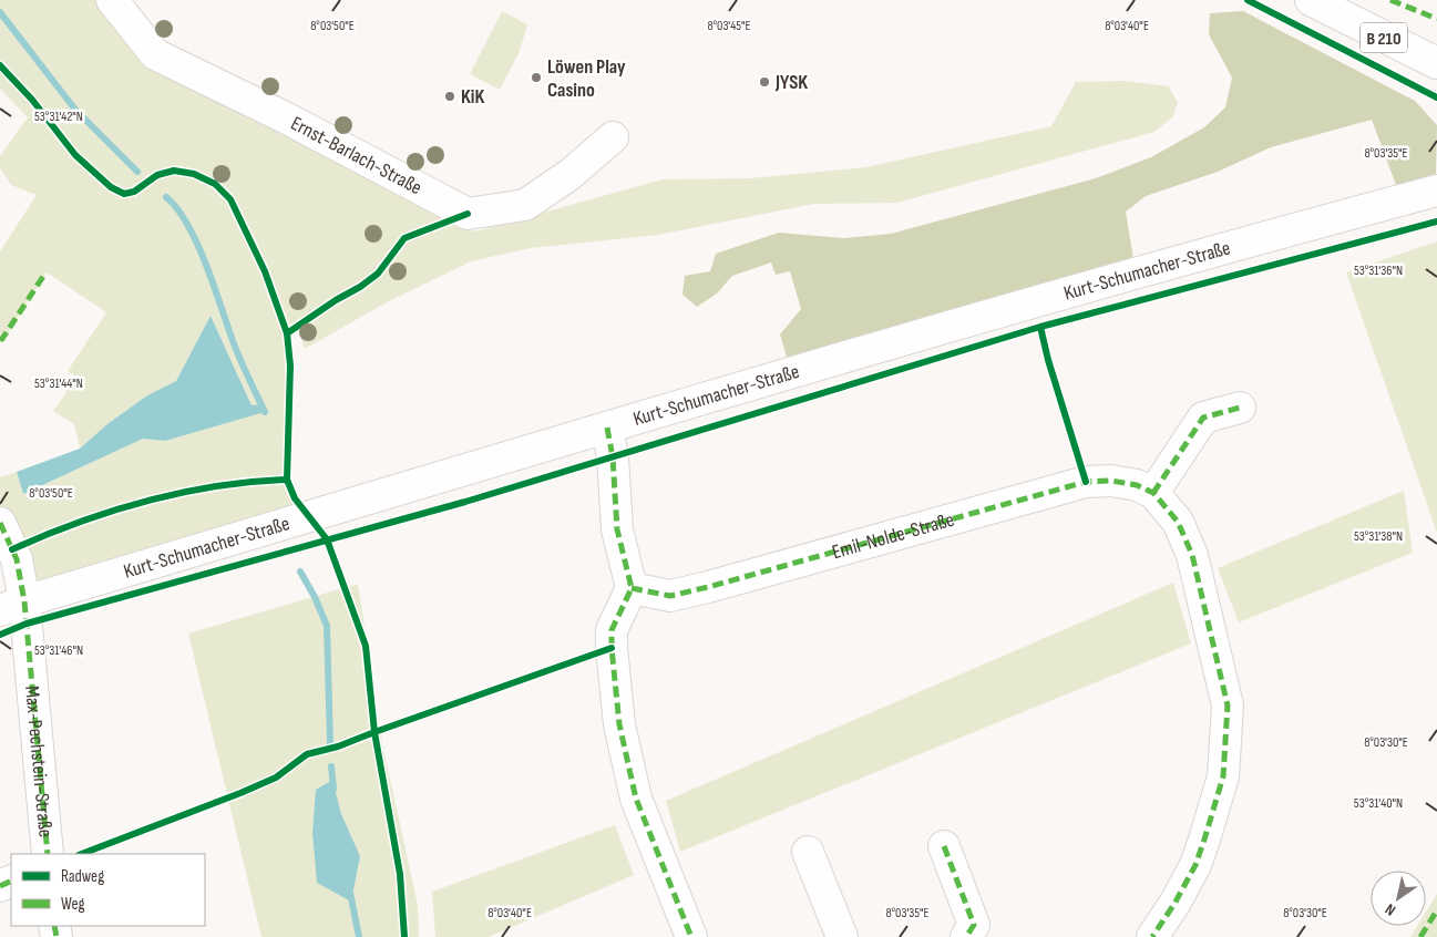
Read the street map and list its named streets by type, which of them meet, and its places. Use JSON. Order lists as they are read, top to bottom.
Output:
{
  "streets": {
    "street": [
      "B 210",
      "Ernst-Barlach-Straße",
      "Kurt-Schumacher-Straße",
      "Emil-Nolde-Straße",
      "Max-Pechstein-Straße"
    ]
  },
  "crossings": [
    ["Kurt-Schumacher-Straße", "Max-Pechstein-Straße"]
  ],
  "places": ["Löwen Play Casino", "JYSK", "KiK"],
  "legend": ["Radweg", "Weg"],
  "north": "bottom left",
  "coordinates": [
    "8°03'50\"E",
    "8°03'45\"E",
    "8°03'40\"E",
    "53°31'42\"N",
    "8°03'35\"E",
    "53°31'36\"N",
    "53°31'44\"N",
    "53°31'38\"N",
    "53°31'46\"N",
    "8°03'30\"E",
    "53°31'40\"N"
  ]
}
